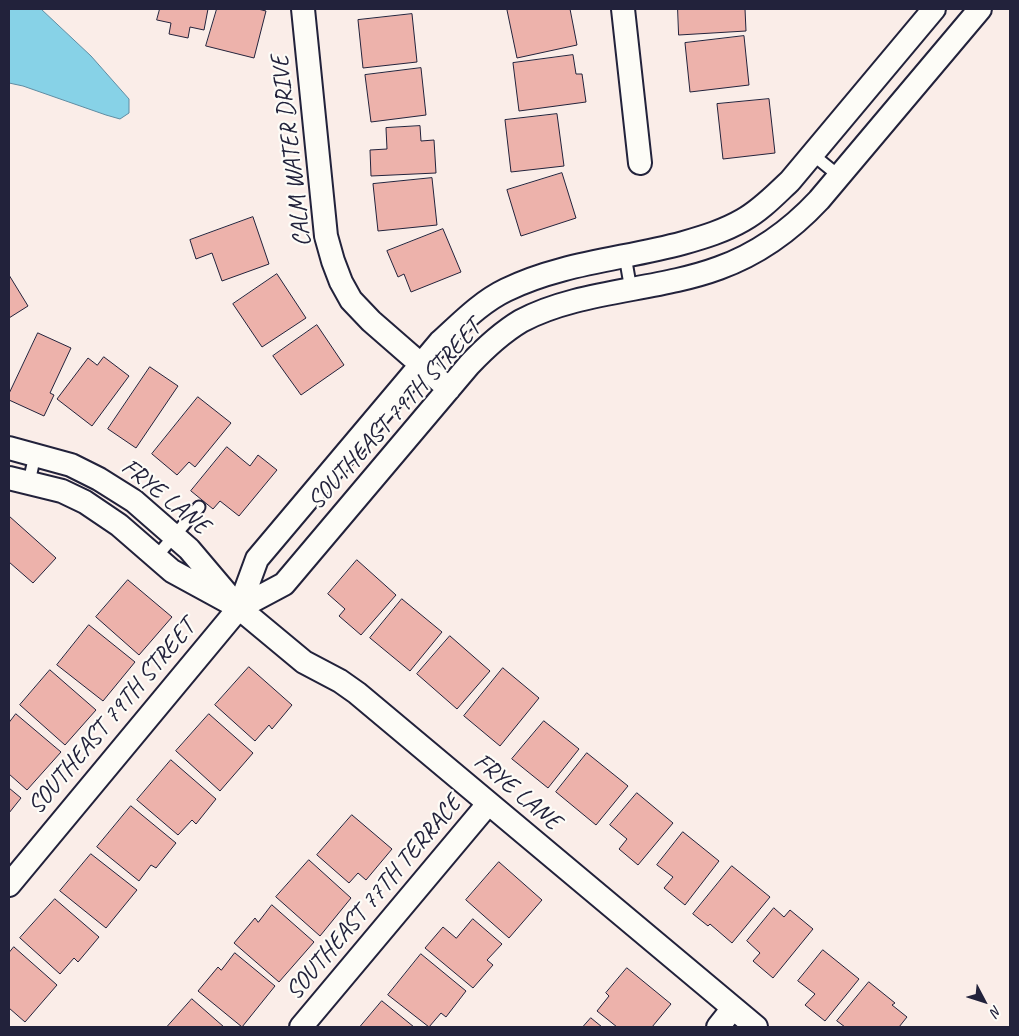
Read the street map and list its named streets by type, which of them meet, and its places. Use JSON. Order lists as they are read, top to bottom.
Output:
{
  "streets": {
    "street": [
      "CALM WATER DRIVE",
      "SOUTHEAST 79TH STREET",
      "FRYE LANE",
      "SOUTHEAST 77TH TERRACE"
    ]
  },
  "crossings": [
    ["CALM WATER DRIVE", "SOUTHEAST 79TH STREET"],
    ["SOUTHEAST 79TH STREET", "FRYE LANE"],
    ["FRYE LANE", "SOUTHEAST 77TH TERRACE"]
  ],
  "north": "bottom right"
}
